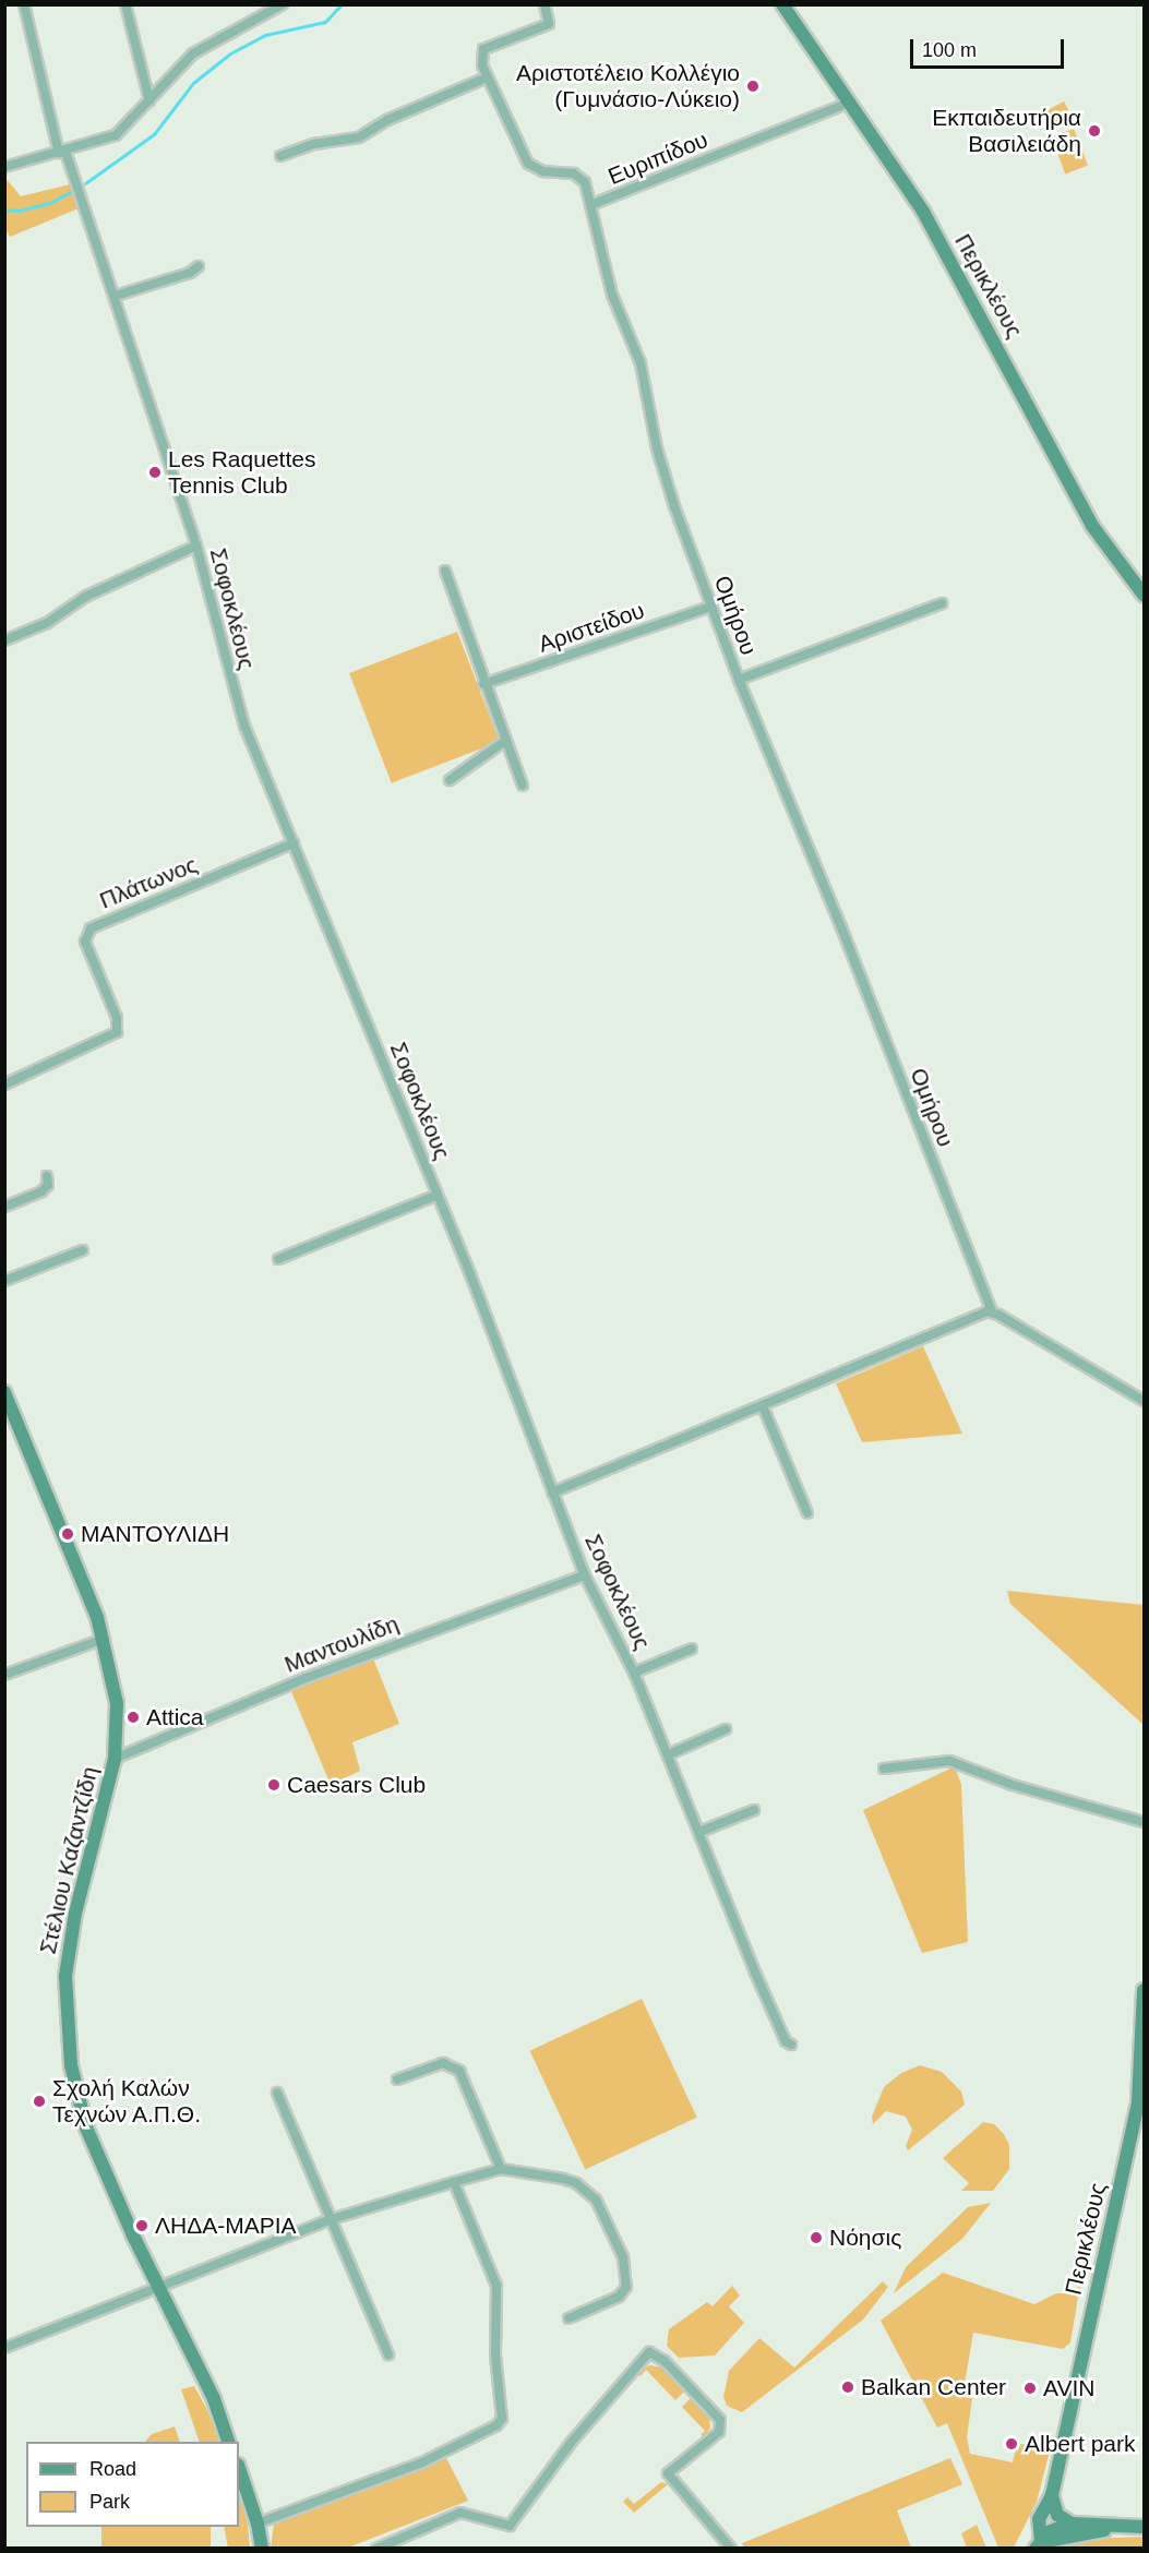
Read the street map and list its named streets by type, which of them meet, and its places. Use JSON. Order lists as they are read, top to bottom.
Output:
{
  "streets": {
    "street": [
      "Ευριπίδου",
      "Περικλέους",
      "Σοφοκλέους",
      "Ομήρου",
      "Αριστείδου",
      "Πλάτωνος",
      "Μαντουλίδη",
      "Στέλιου Καζαντζίδη"
    ]
  },
  "crossings": [
    ["Ευριπίδου", "Περικλέους"],
    ["Ευριπίδου", "Ομήρου"],
    ["Σοφοκλέους", "Πλάτωνος"],
    ["Σοφοκλέους", "Μαντουλίδη"],
    ["Ομήρου", "Αριστείδου"],
    ["Μαντουλίδη", "Στέλιου Καζαντζίδη"]
  ],
  "places": [
    "Αριστοτέλειο Κολλέγιο (Γυμνάσιο-Λύκειο)",
    "Εκπαιδευτήρια Βασιλειάδη",
    "Les Raquettes Tennis Club",
    "ΜΑΝΤΟΥΛΙΔΗ",
    "Attica",
    "Caesars Club",
    "Σχολή Καλών Τεχνών Α.Π.Θ.",
    "ΛΗΔΑ-ΜΑΡΙΑ",
    "Νόησις",
    "Balkan Center",
    "AVIN",
    "Albert park"
  ],
  "legend": ["Road", "Park"],
  "scale_bar": "100 m"
}
